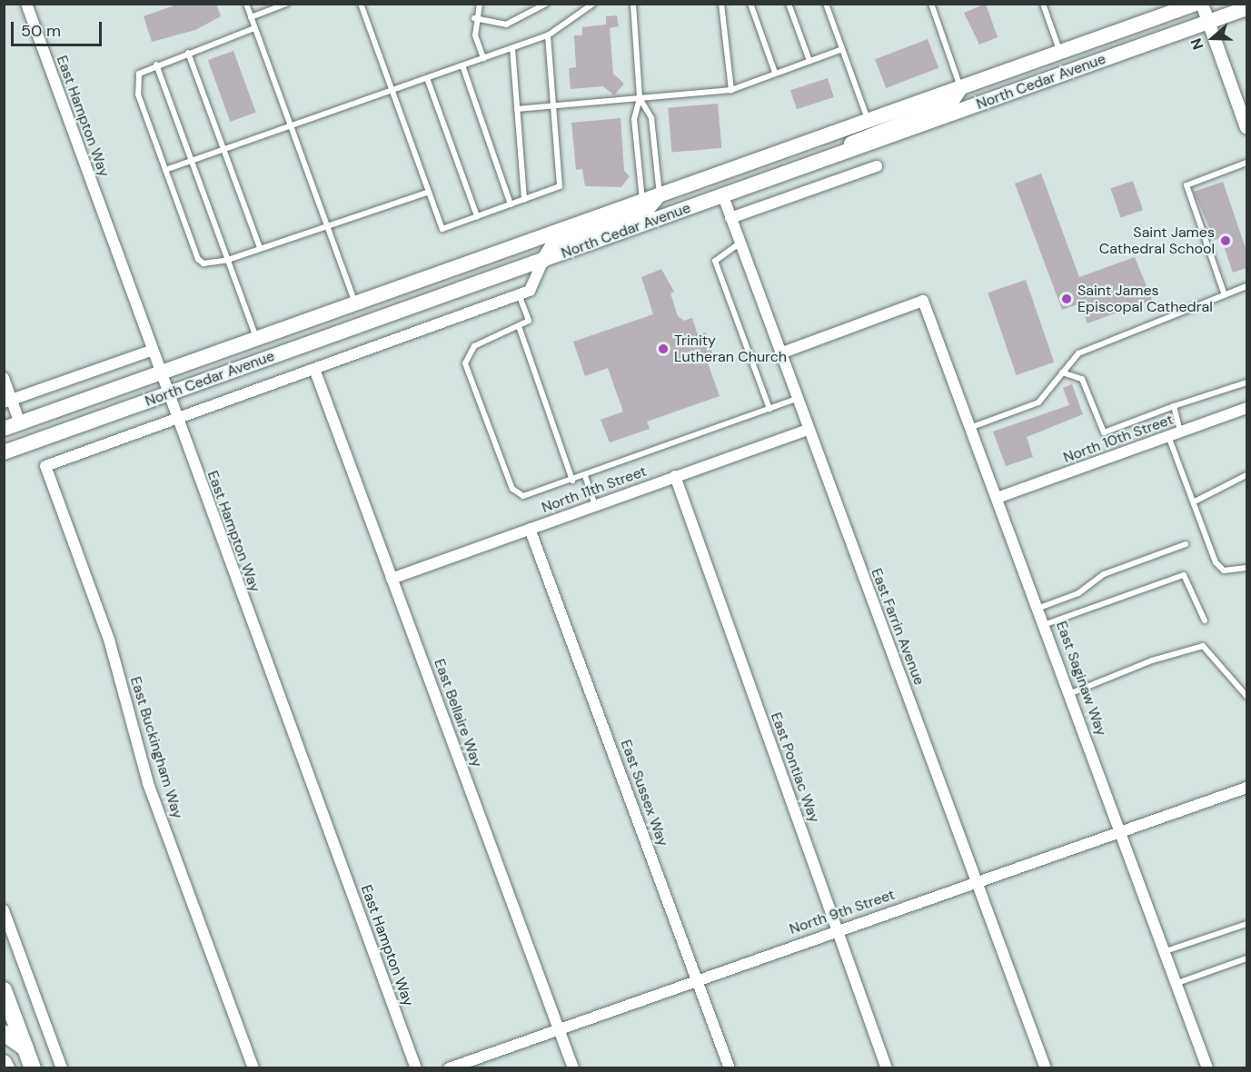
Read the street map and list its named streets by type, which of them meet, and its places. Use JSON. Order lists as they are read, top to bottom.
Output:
{
  "streets": {
    "main road": ["North Cedar Avenue"],
    "street": [
      "East Hampton Way",
      "North 10th Street",
      "North 11th Street",
      "East Farrin Avenue",
      "East Saginaw Way",
      "East Bellaire Way",
      "East Buckingham Way",
      "East Pontiac Way",
      "East Sussex Way",
      "North 9th Street"
    ]
  },
  "crossings": [
    ["North Cedar Avenue", "East Hampton Way"],
    ["North Cedar Avenue", "East Farrin Avenue"],
    ["East Hampton Way", "East Buckingham Way"],
    ["North 10th Street", "East Saginaw Way"],
    ["North 11th Street", "East Farrin Avenue"],
    ["North 11th Street", "East Bellaire Way"],
    ["North 11th Street", "East Pontiac Way"],
    ["North 11th Street", "East Sussex Way"],
    ["East Farrin Avenue", "East Saginaw Way"],
    ["East Farrin Avenue", "North 9th Street"],
    ["East Saginaw Way", "North 9th Street"],
    ["East Bellaire Way", "North 9th Street"],
    ["East Pontiac Way", "North 9th Street"],
    ["East Sussex Way", "North 9th Street"]
  ],
  "places": ["Saint James Cathedral School", "Saint James Episcopal Cathedral", "Trinity Lutheran Church"],
  "scale_bar": "50 m",
  "north": "left"
}
